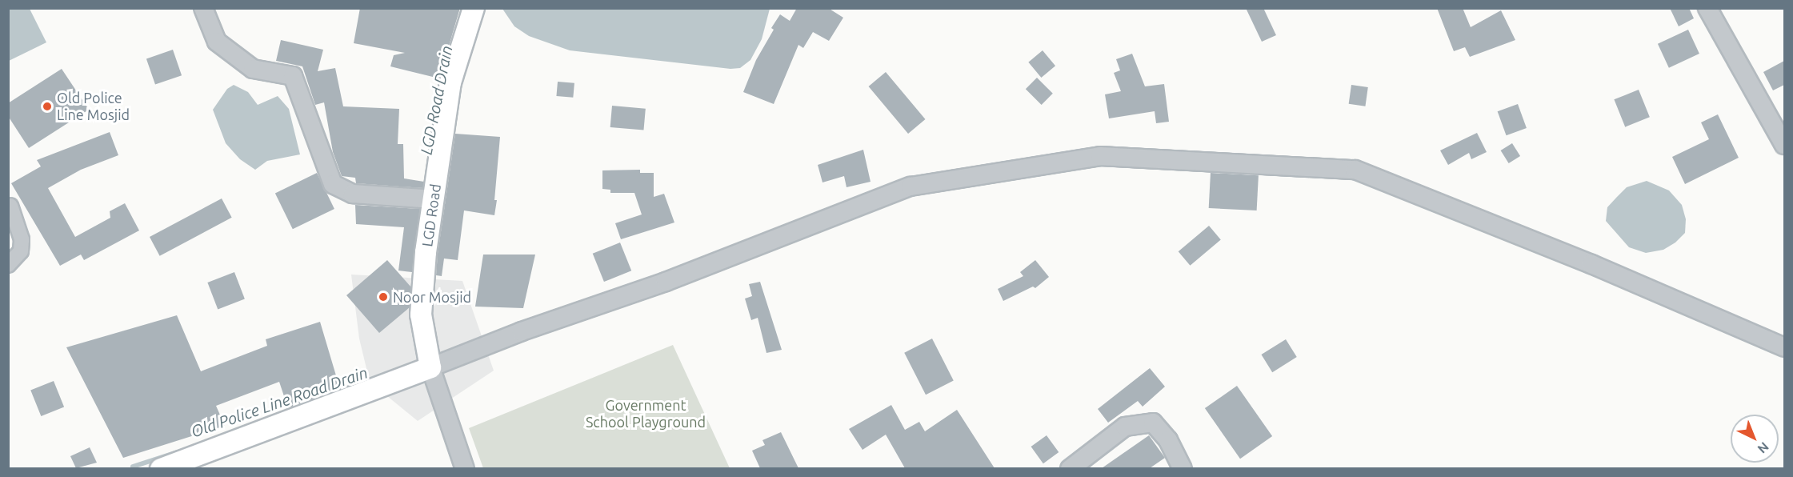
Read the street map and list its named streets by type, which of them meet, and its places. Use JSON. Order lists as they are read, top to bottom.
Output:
{
  "streets": {
    "main road": ["LGD Road"]
  },
  "water": ["LGD Road Drain", "Old Police Line Road Drain"],
  "parks": ["Government School Playground"],
  "places": ["Old Police Line Mosjid", "Noor Mosjid"],
  "north": "bottom right"
}
